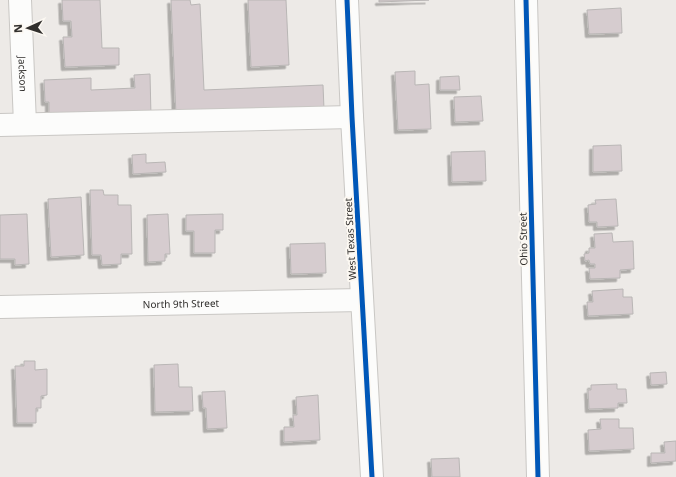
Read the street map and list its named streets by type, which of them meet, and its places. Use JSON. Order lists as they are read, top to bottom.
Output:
{
  "streets": {
    "street": [
      "Jackson",
      "West Texas Street",
      "Ohio Street",
      "North 9th Street"
    ]
  },
  "crossings": [
    ["West Texas Street", "North 9th Street"]
  ],
  "north": "left"
}
